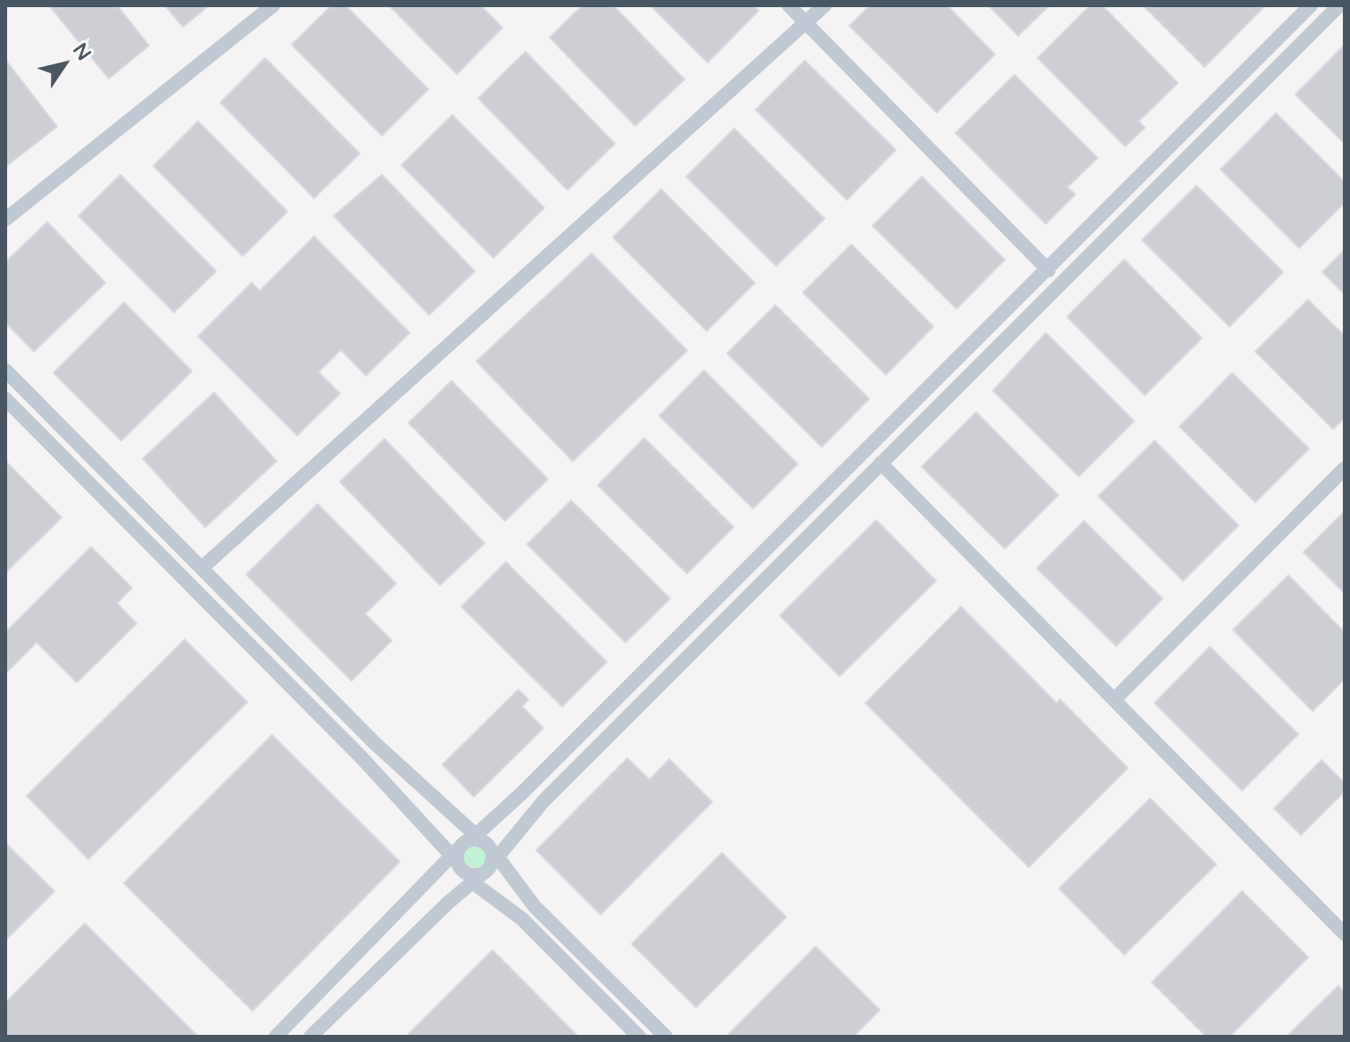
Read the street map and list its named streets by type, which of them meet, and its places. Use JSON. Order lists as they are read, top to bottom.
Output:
{
  "north": "top right"
}
